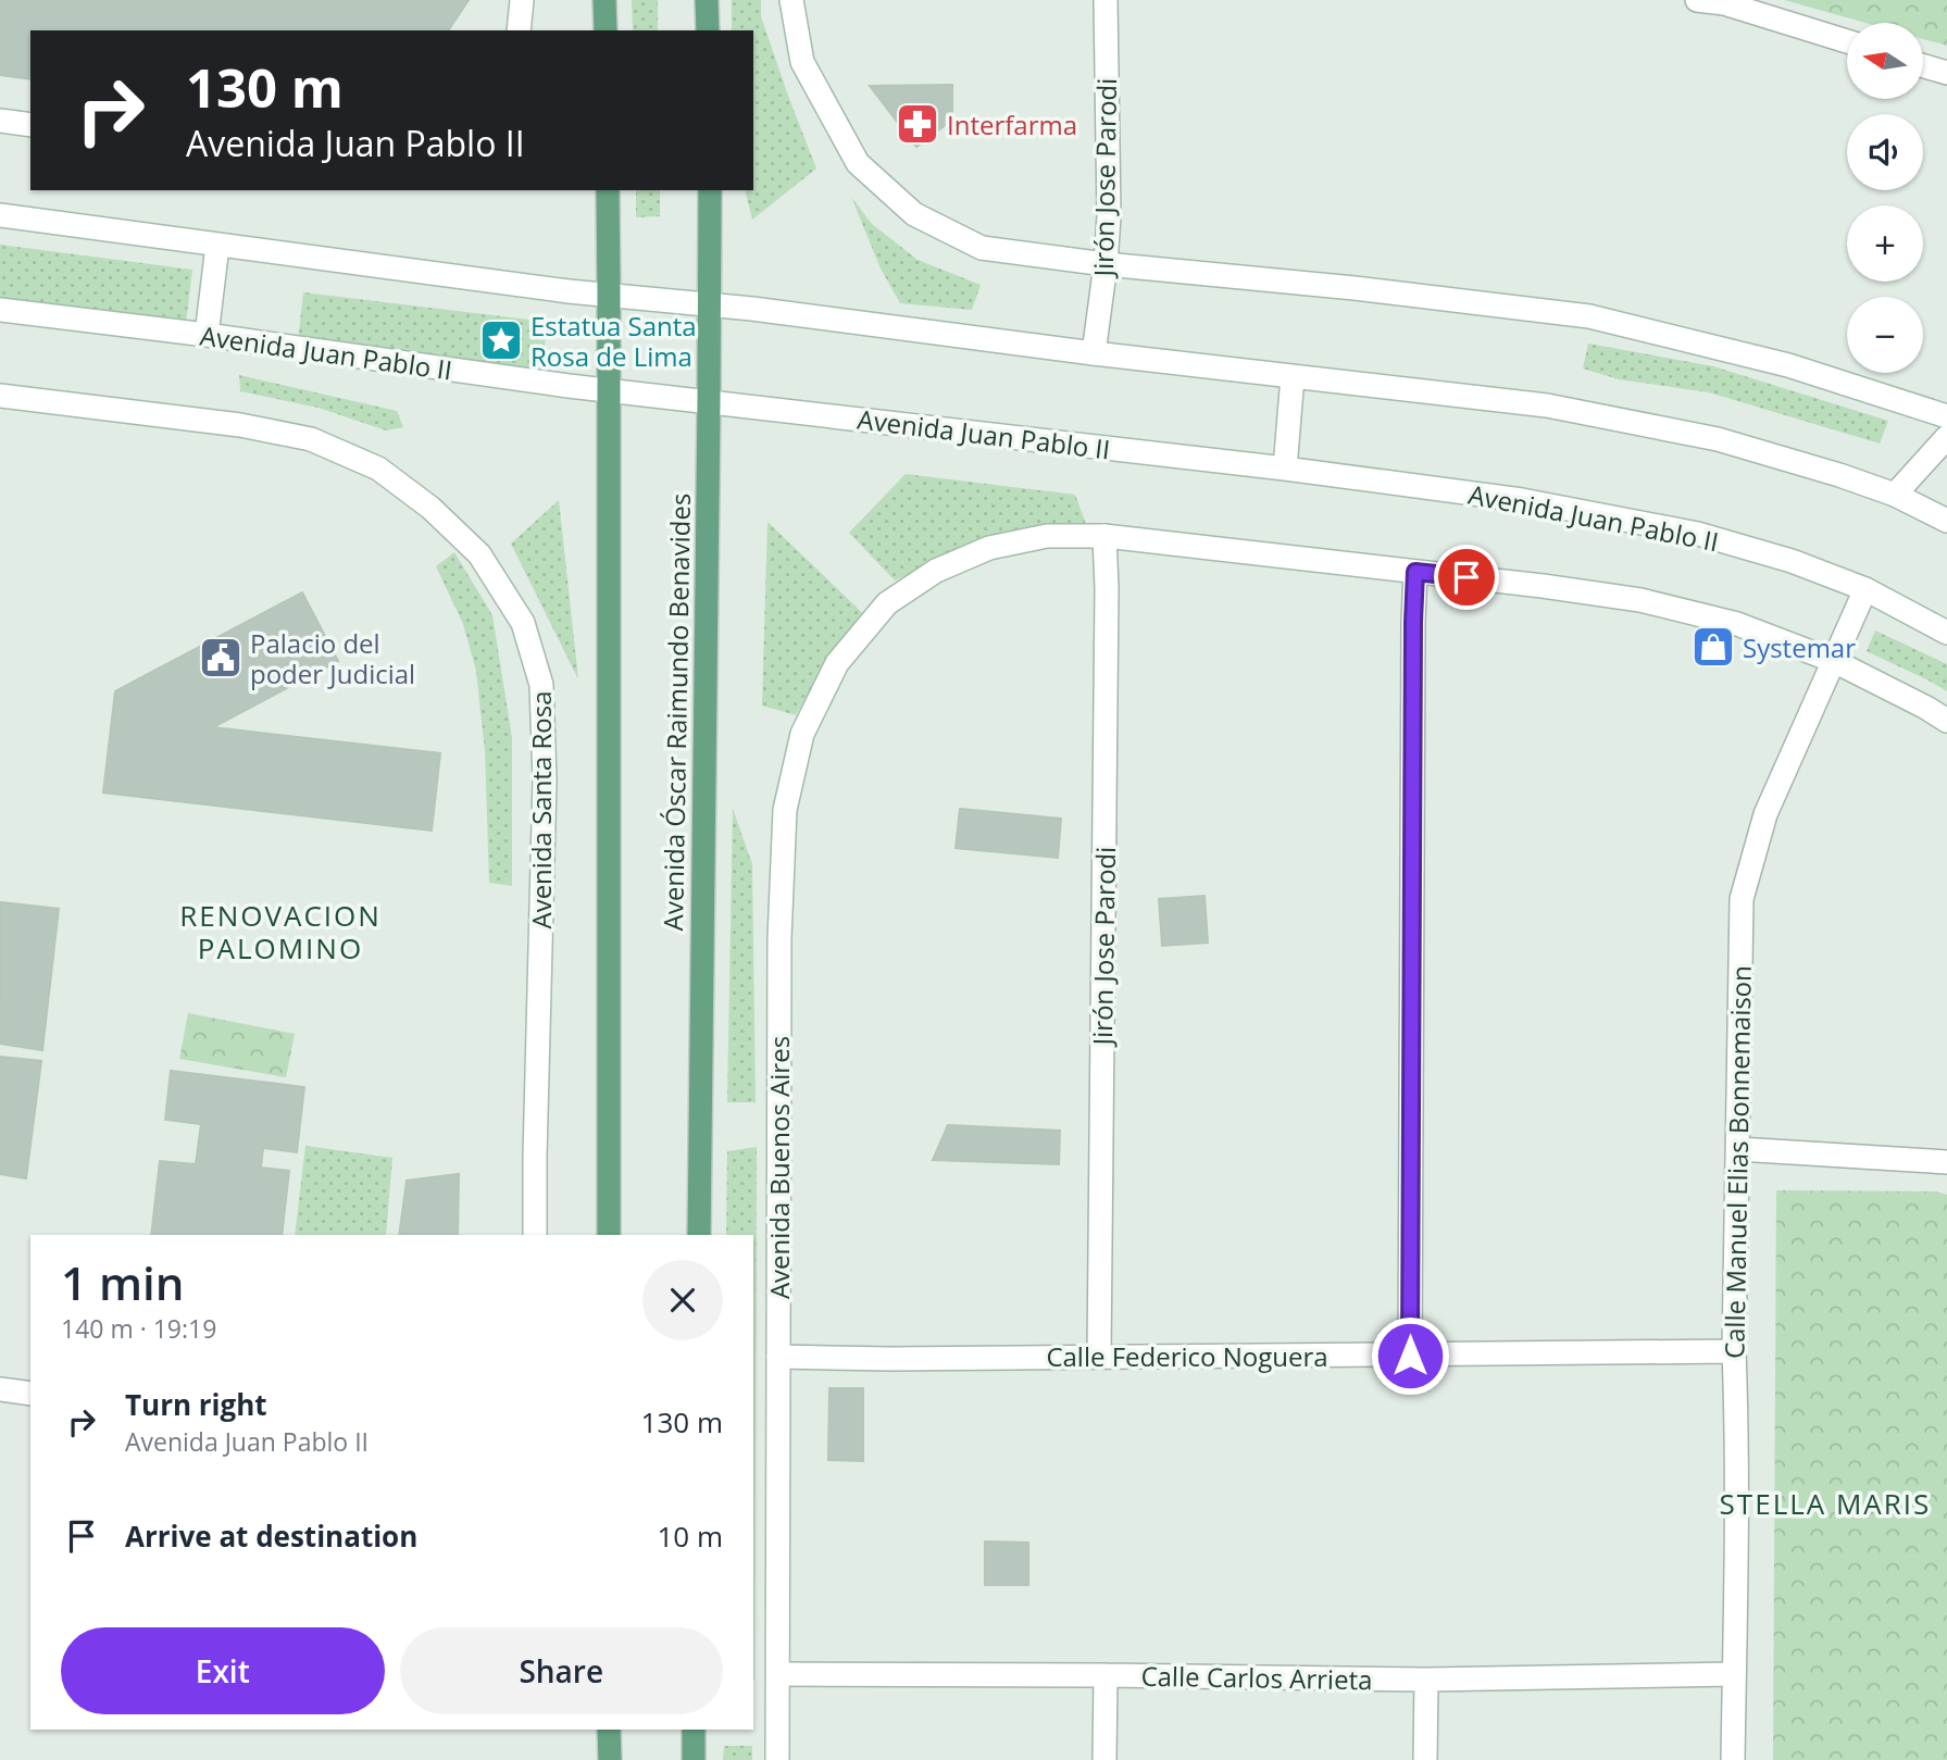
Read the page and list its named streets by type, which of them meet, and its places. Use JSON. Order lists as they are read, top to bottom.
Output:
{
  "streets": {
    "main road": ["Avenida Óscar Raimundo Benavides"],
    "street": [
      "Jirón Jose Parodi",
      "Avenida Juan Pablo II",
      "Avenida Santa Rosa",
      "Calle Manuel Elias Bonnemaison",
      "Avenida Buenos Aires",
      "Calle Federico Noguera",
      "Calle Carlos Arrieta"
    ]
  },
  "crossings": [
    ["Jirón Jose Parodi", "Avenida Buenos Aires"],
    ["Jirón Jose Parodi", "Calle Federico Noguera"],
    ["Avenida Juan Pablo II", "Avenida Óscar Raimundo Benavides"],
    ["Avenida Juan Pablo II", "Calle Manuel Elias Bonnemaison"],
    ["Calle Manuel Elias Bonnemaison", "Calle Federico Noguera"],
    ["Calle Manuel Elias Bonnemaison", "Calle Carlos Arrieta"],
    ["Avenida Buenos Aires", "Calle Federico Noguera"],
    ["Avenida Buenos Aires", "Calle Carlos Arrieta"]
  ],
  "districts": ["RENOVACION PALOMINO", "STELLA MARIS"],
  "places": {
    "pharmacy": ["Interfarma"],
    "place": ["Estatua Santa Rosa de Lima"],
    "shop": ["Systemar"],
    "public building": ["Palacio del poder Judicial"]
  },
  "north": "left",
  "page": {
    "map_buttons": ["+", "−"],
    "turn": ["130 m", "Avenida Juan Pablo II"],
    "heading": ["1 min", "140 m · 19:19"],
    "list": [
      {
        "name": "Turn right",
        "note": "Avenida Juan Pablo II",
        "value": "130 m"
      },
      {
        "name": "Arrive at destination",
        "value": "10 m"
      }
    ],
    "buttons": ["Exit", "Share"]
  }
}
